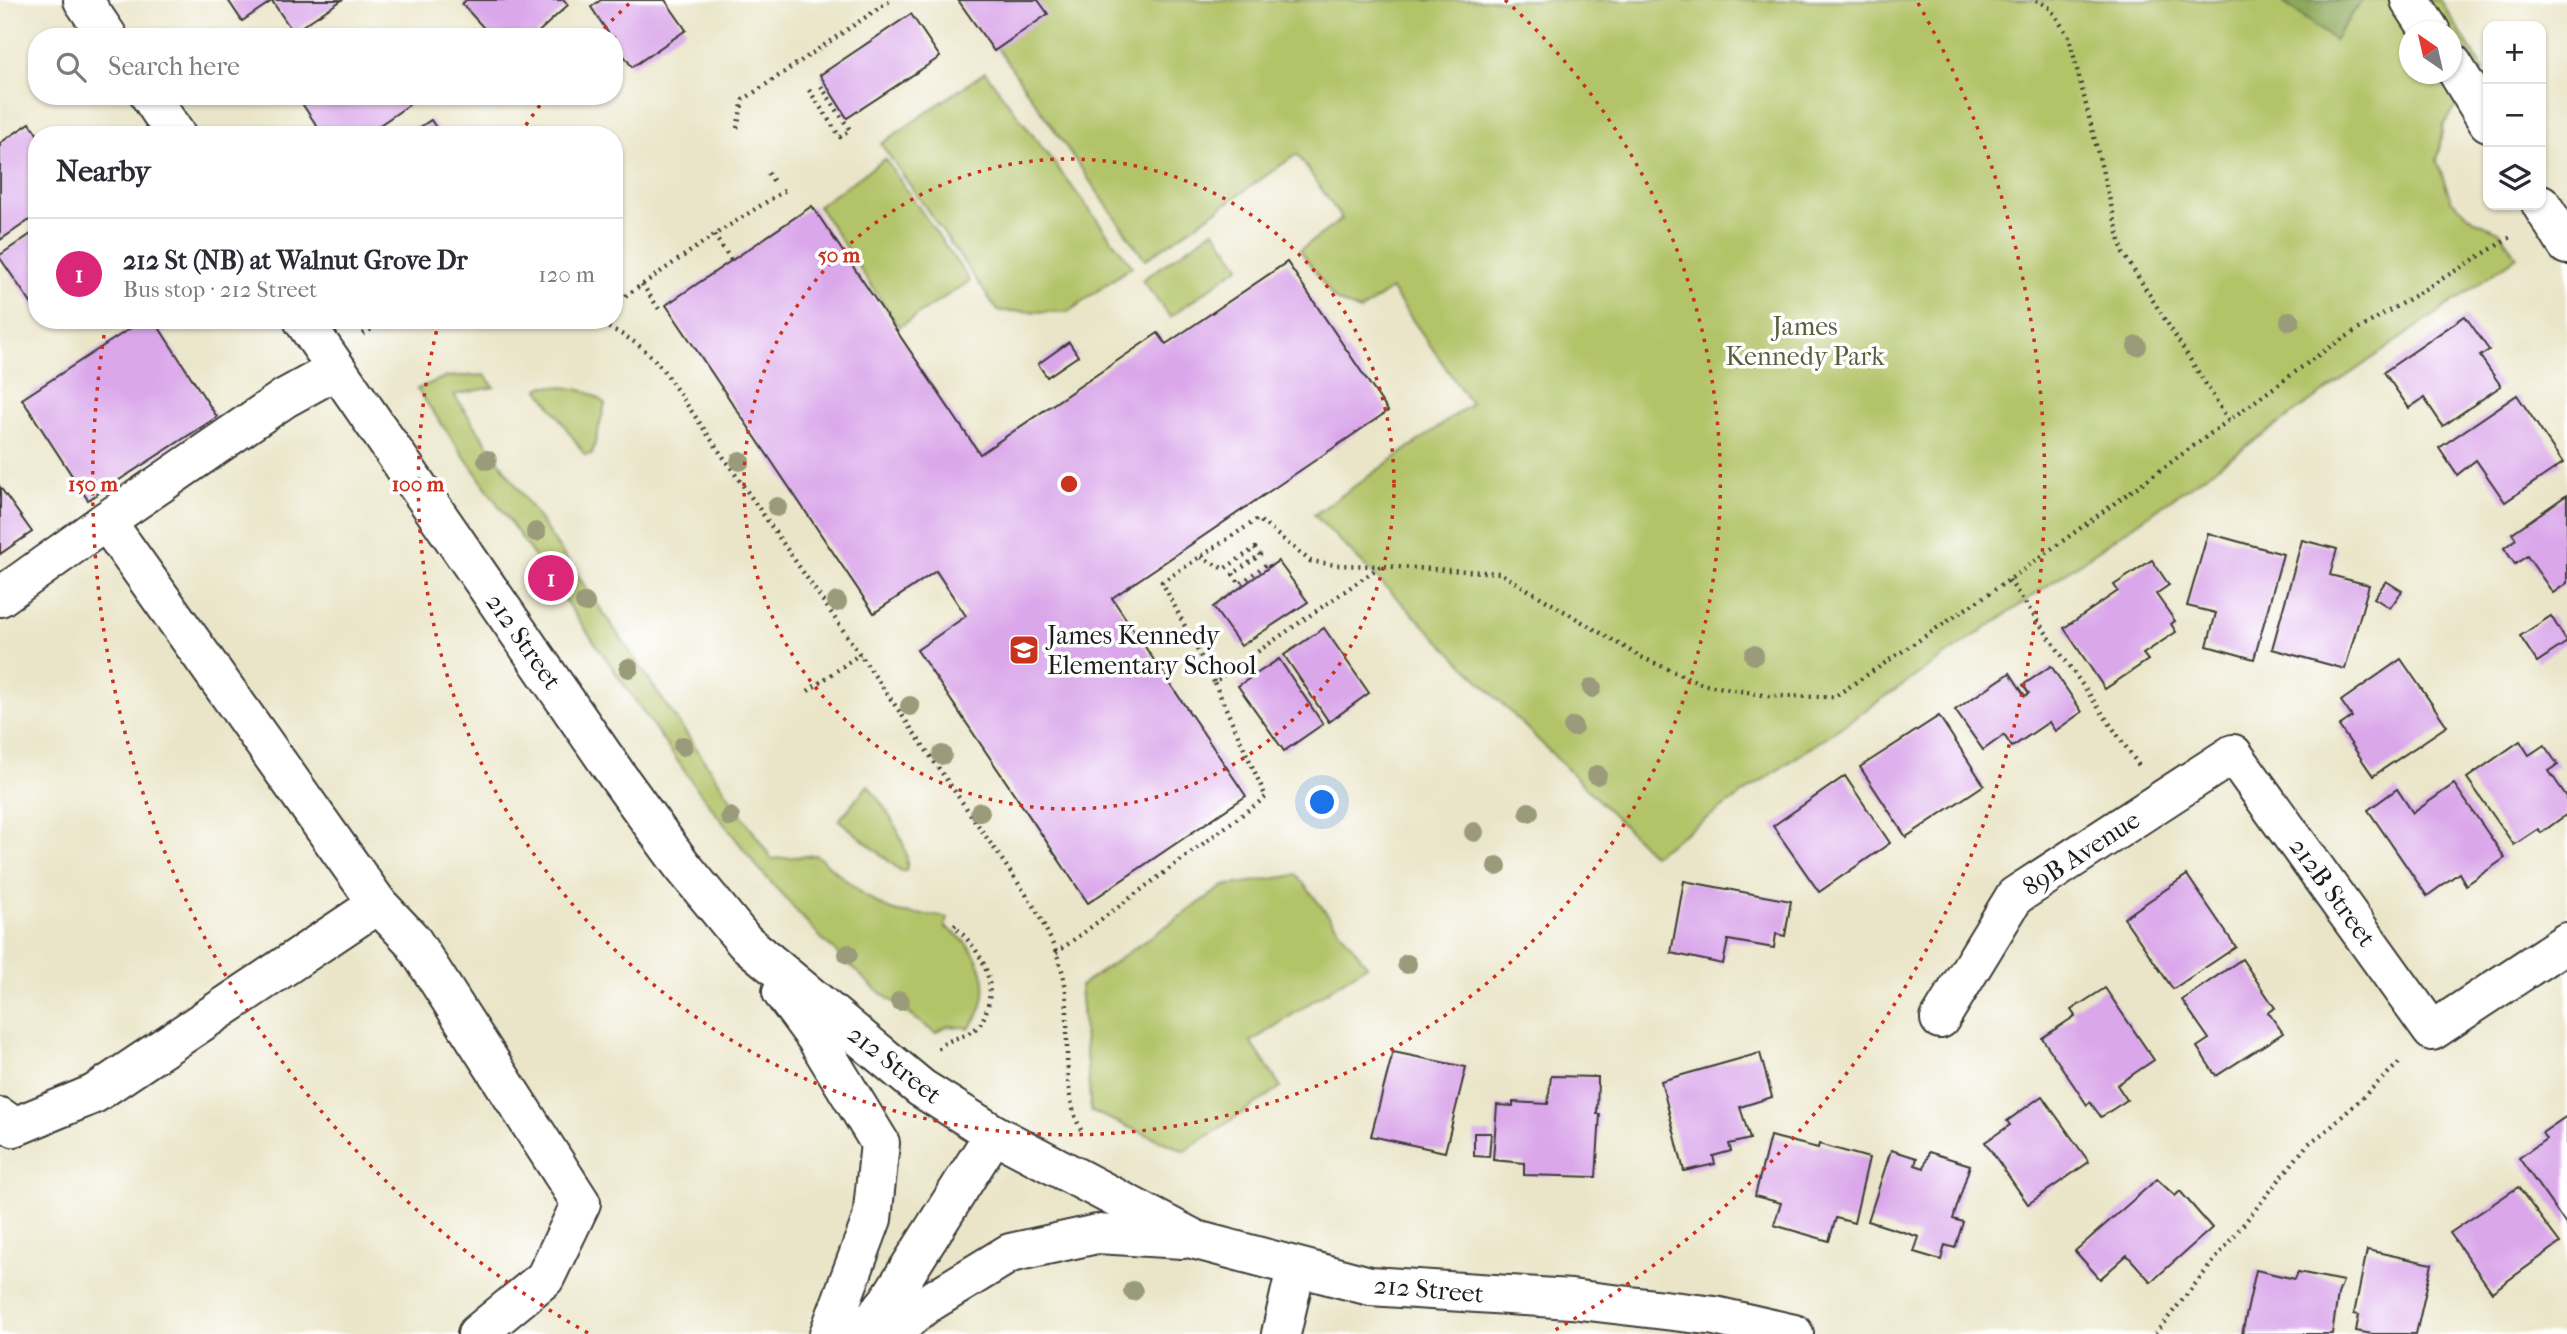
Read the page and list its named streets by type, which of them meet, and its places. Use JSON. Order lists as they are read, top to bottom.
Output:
{
  "streets": {
    "street": ["212 Street", "89B Avenue", "212B Street"]
  },
  "crossings": [
    ["89B Avenue", "212B Street"]
  ],
  "parks": ["James Kennedy Park"],
  "places": {
    "school or university": ["James Kennedy Elementary School"]
  },
  "north": "top left",
  "page": {
    "map_buttons": ["+", "−"],
    "search": "Search here",
    "heading": "Nearby",
    "list": [
      {
        "mark": "1",
        "name": "212 St (NB) at Walnut Grove Dr",
        "note": "Bus stop · 212 Street",
        "value": "120 m"
      }
    ],
    "pins": "1"
  },
  "rings": ["50 m", "150 m", "100 m"]
}
